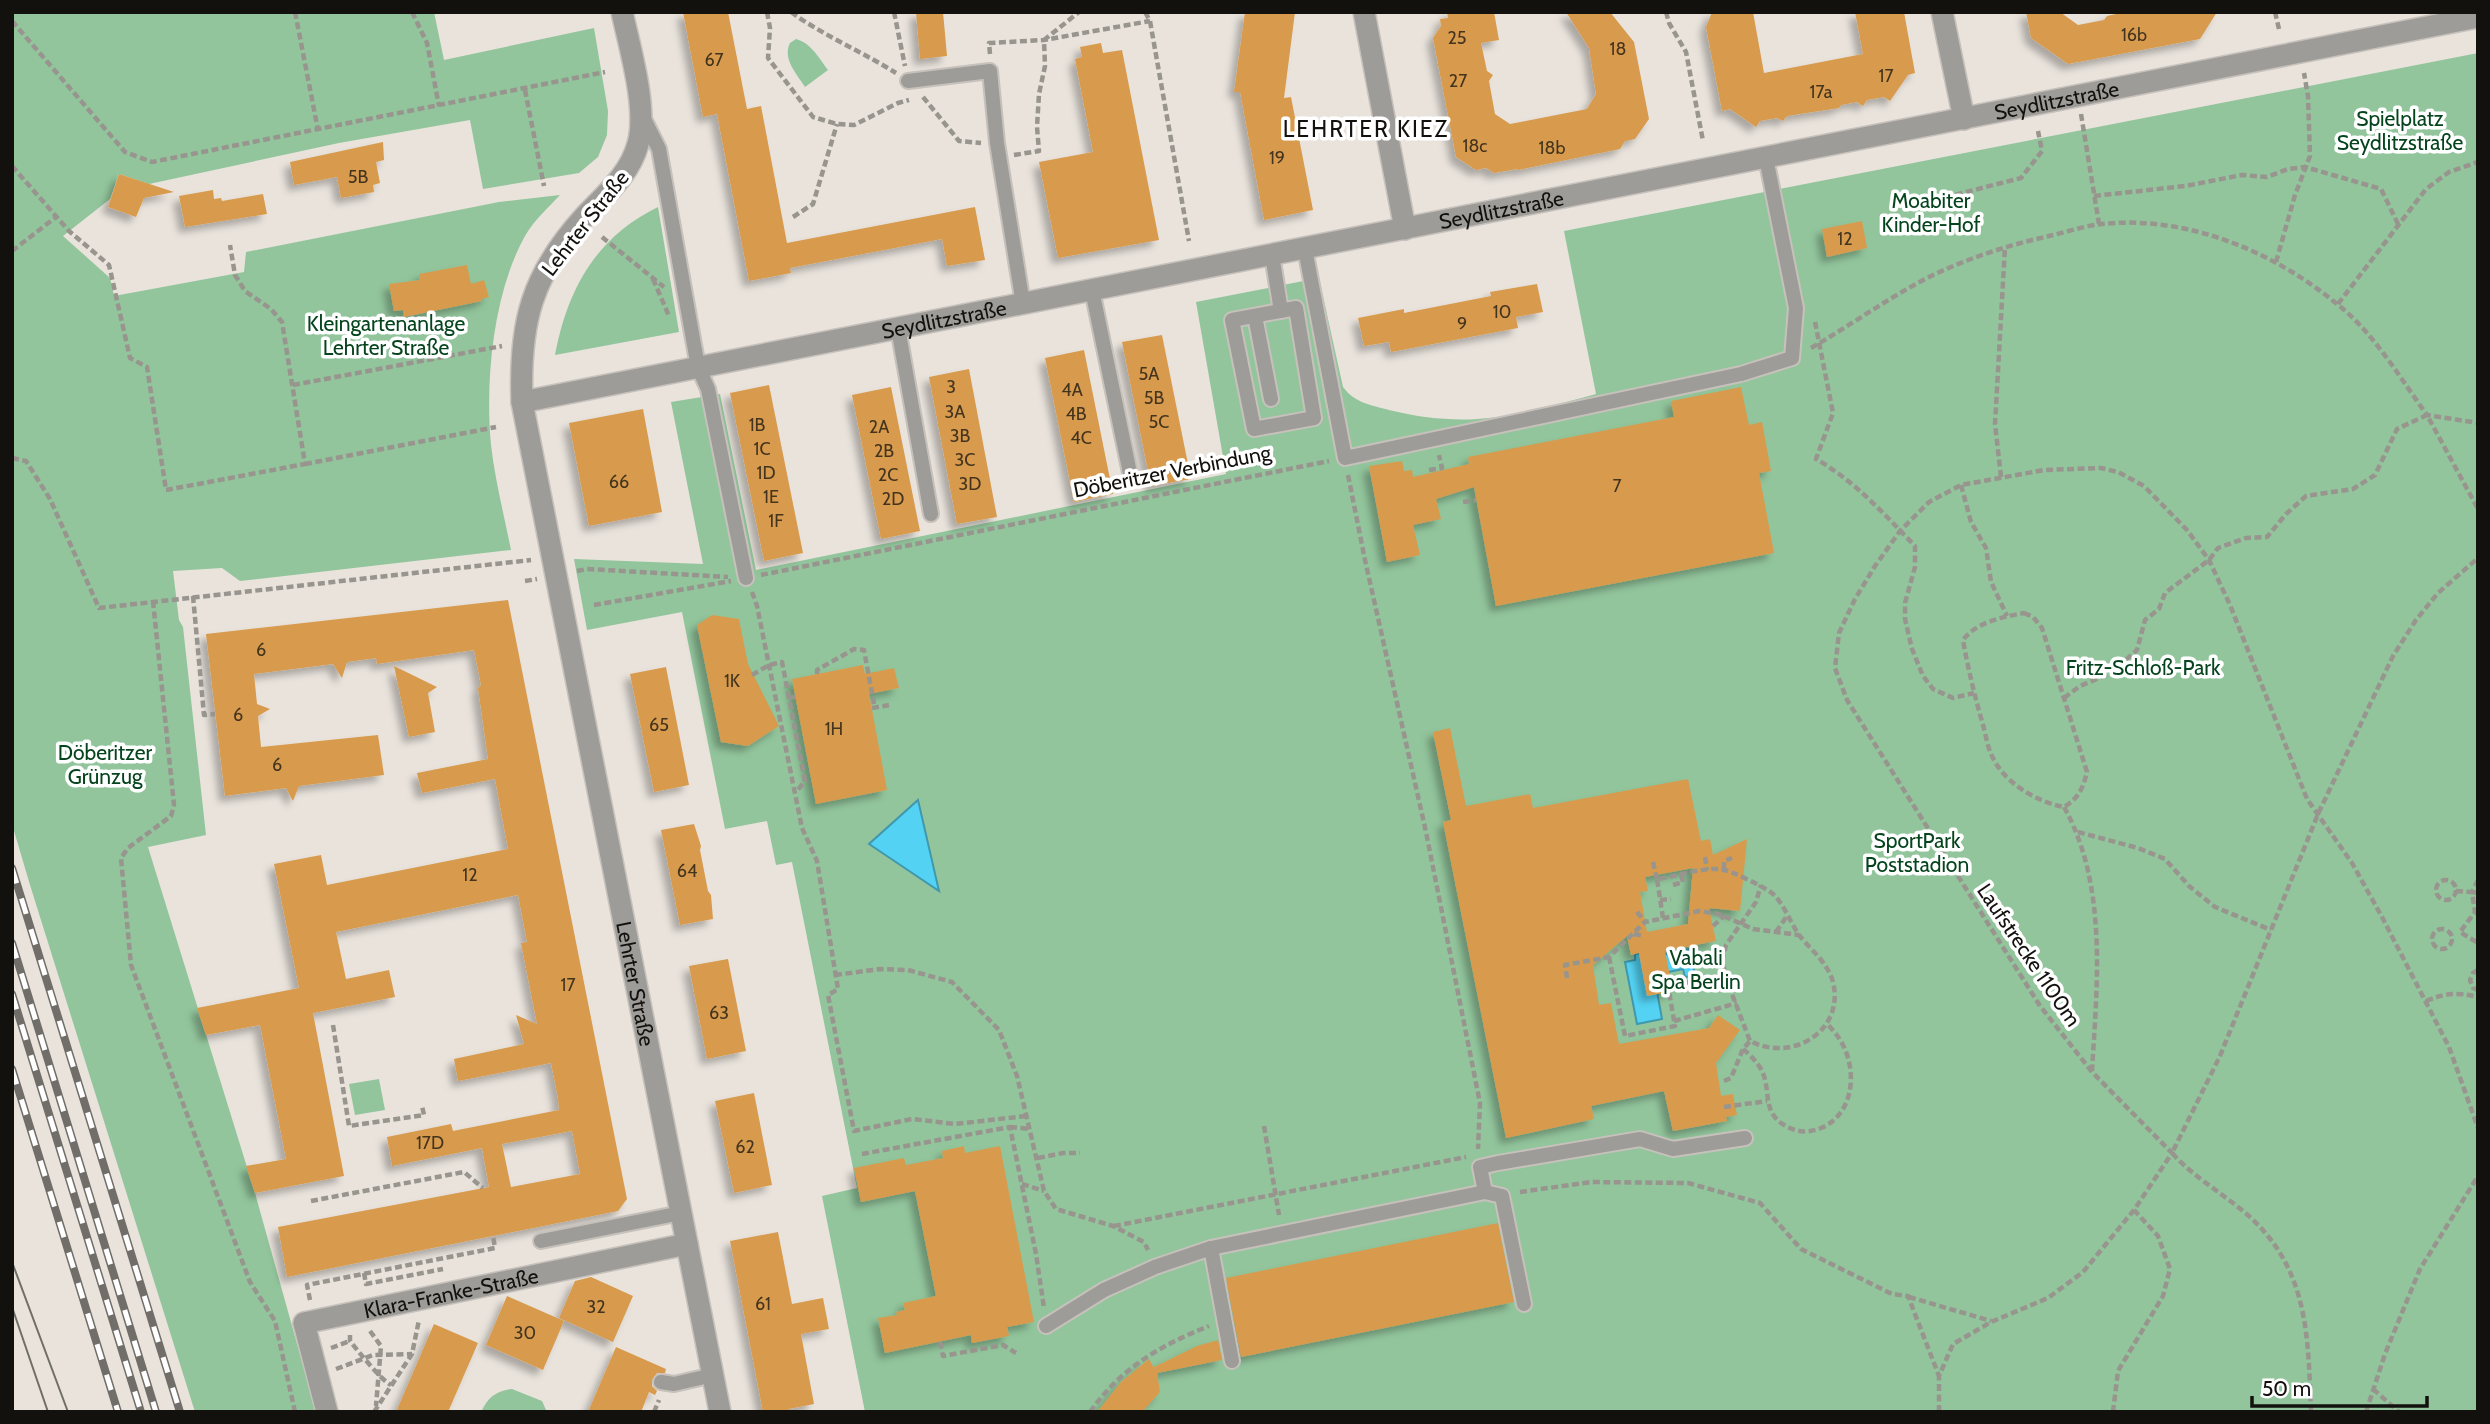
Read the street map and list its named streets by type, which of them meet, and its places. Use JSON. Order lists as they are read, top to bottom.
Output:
{
  "streets": {
    "street": ["Seydlitzstraße", "Lehrter Straße", "Klara-Franke-Straße"],
    "path": ["Döberitzer Verbindung", "Laufstrecke 1100m"]
  },
  "crossings": [
    ["Seydlitzstraße", "Lehrter Straße"],
    ["Lehrter Straße", "Döberitzer Verbindung"],
    ["Lehrter Straße", "Klara-Franke-Straße"]
  ],
  "districts": ["LEHRTER KIEZ"],
  "parks": [
    "Spielplatz Seydlitzstraße",
    "Moabiter Kinder-Hof",
    "Kleingartenanlage Lehrter Straße",
    "Fritz-Schloß-Park",
    "Döberitzer Grünzug",
    "SportPark Poststadion",
    "Vabali Spa Berlin"
  ],
  "house_numbers": [
    "16b",
    "25",
    "18",
    "67",
    "17",
    "27",
    "17a",
    "18c",
    "18b",
    "19",
    "5B",
    "12",
    "10",
    "9",
    "5A",
    "3",
    "4A",
    "5B",
    "3A",
    "4B",
    "5C",
    "1B",
    "2A",
    "3B",
    "4C",
    "1C",
    "2B",
    "3C",
    "1D",
    "2C",
    "66",
    "3D",
    "7",
    "1E",
    "2D",
    "1F",
    "6",
    "1K",
    "6",
    "65",
    "1H",
    "6",
    "64",
    "12",
    "17",
    "63",
    "17D",
    "62",
    "61",
    "32",
    "30"
  ],
  "scale_bar": "50 m"
}
